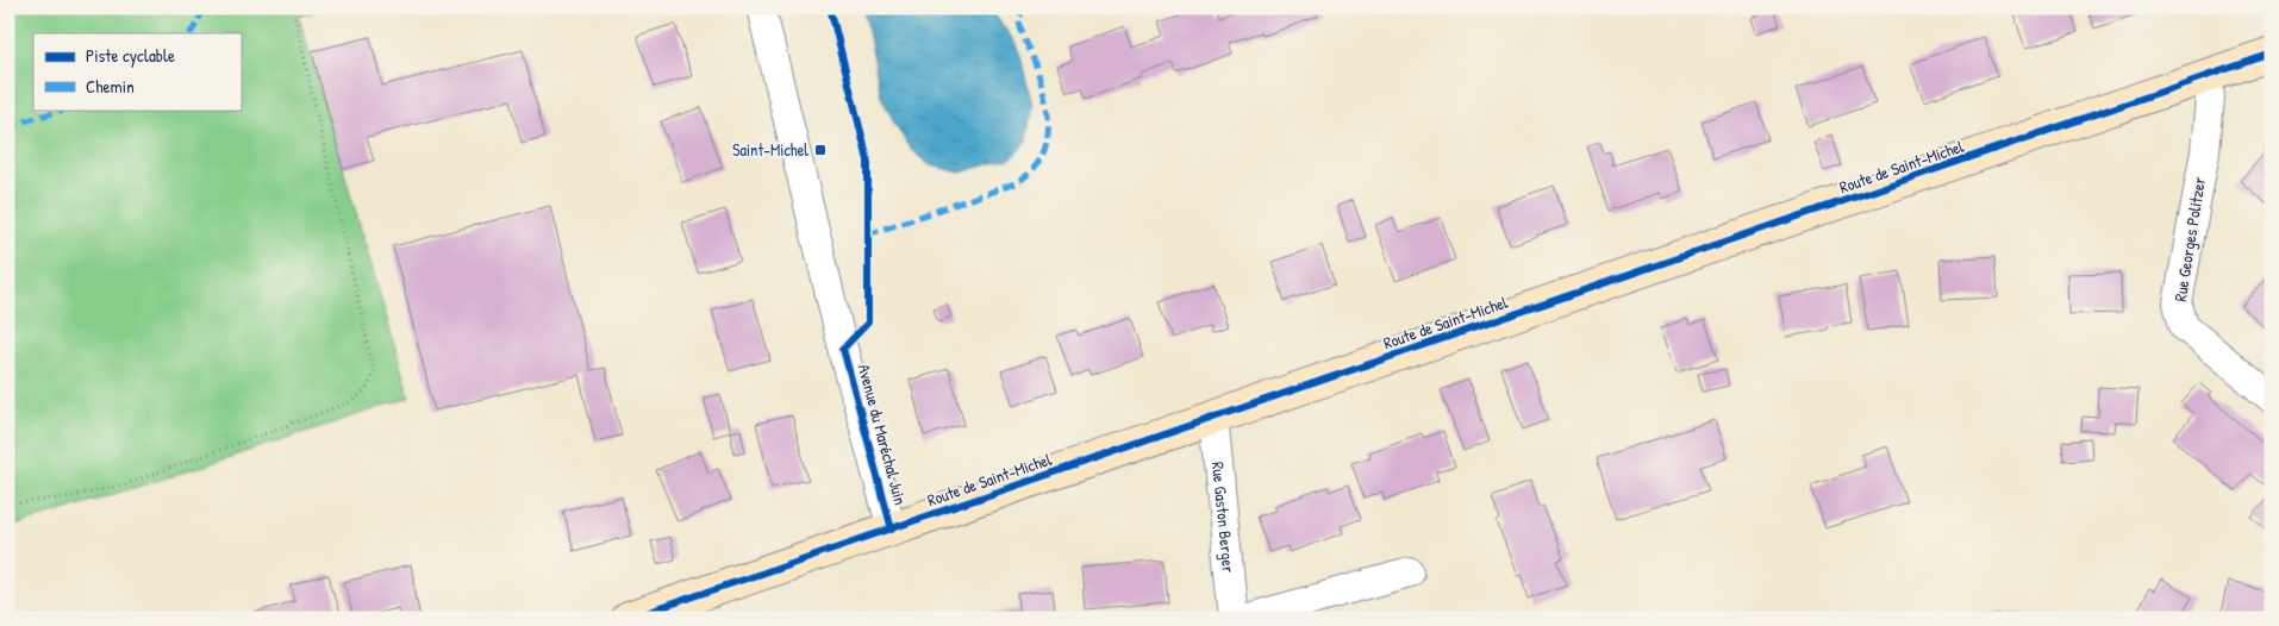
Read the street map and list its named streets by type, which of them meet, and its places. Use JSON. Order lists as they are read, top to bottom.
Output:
{
  "streets": {
    "street": [
      "Route de Saint-Michel",
      "Rue Georges Politzer",
      "Avenue du Maréchal Juin",
      "Rue Gaston Berger"
    ]
  },
  "crossings": [
    ["Route de Saint-Michel", "Rue Georges Politzer"],
    ["Route de Saint-Michel", "Avenue du Maréchal Juin"],
    ["Route de Saint-Michel", "Rue Gaston Berger"]
  ],
  "places": {
    "transit": ["Saint-Michel"]
  },
  "legend": ["Piste cyclable", "Chemin"]
}
